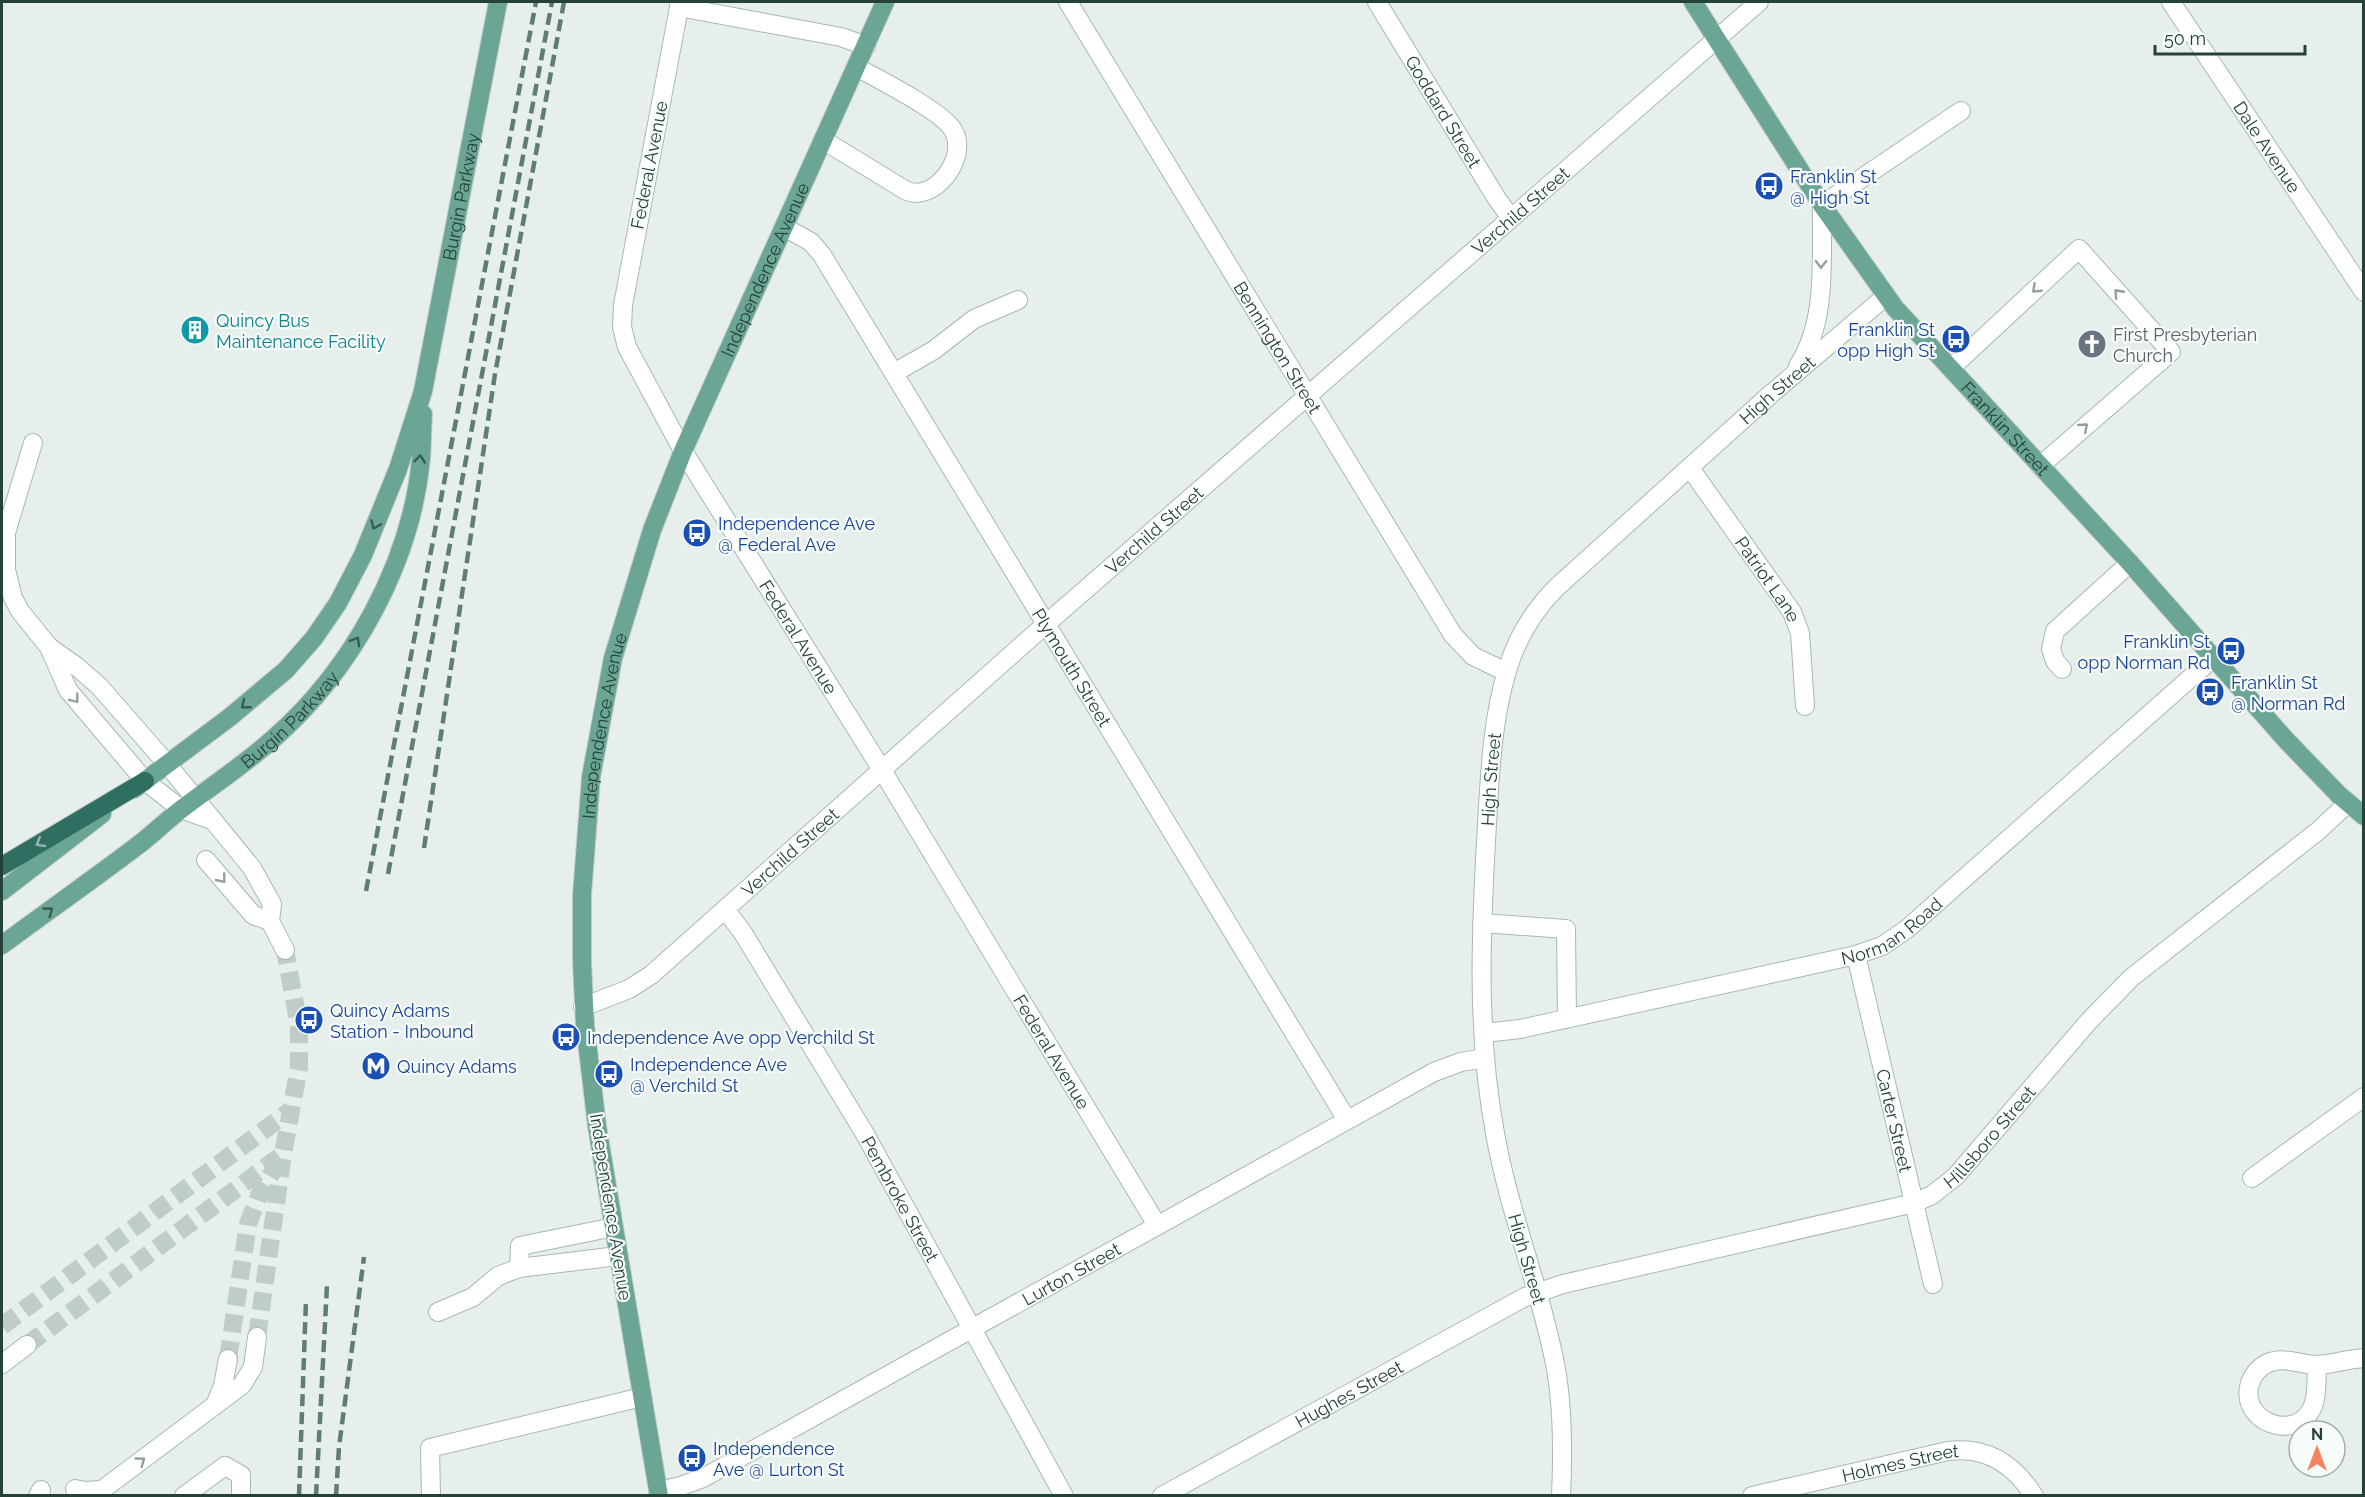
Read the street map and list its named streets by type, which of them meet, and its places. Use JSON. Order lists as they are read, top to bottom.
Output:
{
  "streets": {
    "main road": ["Burgin Parkway", "Independence Avenue", "Franklin Street"],
    "street": [
      "Goddard Street",
      "Dale Avenue",
      "Federal Avenue",
      "Verchild Street",
      "Bennington Street",
      "High Street",
      "Patriot Lane",
      "Plymouth Street",
      "Norman Road",
      "Carter Street",
      "Hillsboro Street",
      "Pembroke Street",
      "Lurton Street",
      "Hughes Street",
      "Holmes Street"
    ]
  },
  "crossings": [
    ["Goddard Street", "Verchild Street"],
    ["Federal Avenue", "Verchild Street"],
    ["Federal Avenue", "Independence Avenue"],
    ["Federal Avenue", "Lurton Street"],
    ["Verchild Street", "Independence Avenue"],
    ["Verchild Street", "Bennington Street"],
    ["Verchild Street", "Franklin Street"],
    ["Verchild Street", "Plymouth Street"],
    ["Verchild Street", "Pembroke Street"],
    ["Independence Avenue", "Plymouth Street"],
    ["Independence Avenue", "Lurton Street"],
    ["Bennington Street", "High Street"],
    ["High Street", "Franklin Street"],
    ["High Street", "Patriot Lane"],
    ["High Street", "Norman Road"],
    ["High Street", "Hillsboro Street"],
    ["High Street", "Lurton Street"],
    ["High Street", "Hughes Street"],
    ["Franklin Street", "Norman Road"],
    ["Franklin Street", "Hillsboro Street"],
    ["Plymouth Street", "Lurton Street"],
    ["Norman Road", "Carter Street"],
    ["Carter Street", "Hillsboro Street"],
    ["Hillsboro Street", "Hughes Street"],
    ["Pembroke Street", "Lurton Street"]
  ],
  "places": {
    "bus stop": [
      "Franklin St @ High St",
      "Franklin St opp High St",
      "Independence Ave @ Federal Ave",
      "Franklin St opp Norman Rd",
      "Franklin St @ Norman Rd",
      "Quincy Adams Station - Inbound",
      "Independence Ave opp Verchild St",
      "Independence Ave @ Verchild St",
      "Independence Ave @ Lurton St"
    ],
    "building": ["Quincy Bus Maintenance Facility"],
    "church": ["First Presbyterian Church"],
    "metro station": ["Quincy Adams"]
  },
  "scale_bar": "50 m",
  "north": "top"
}
